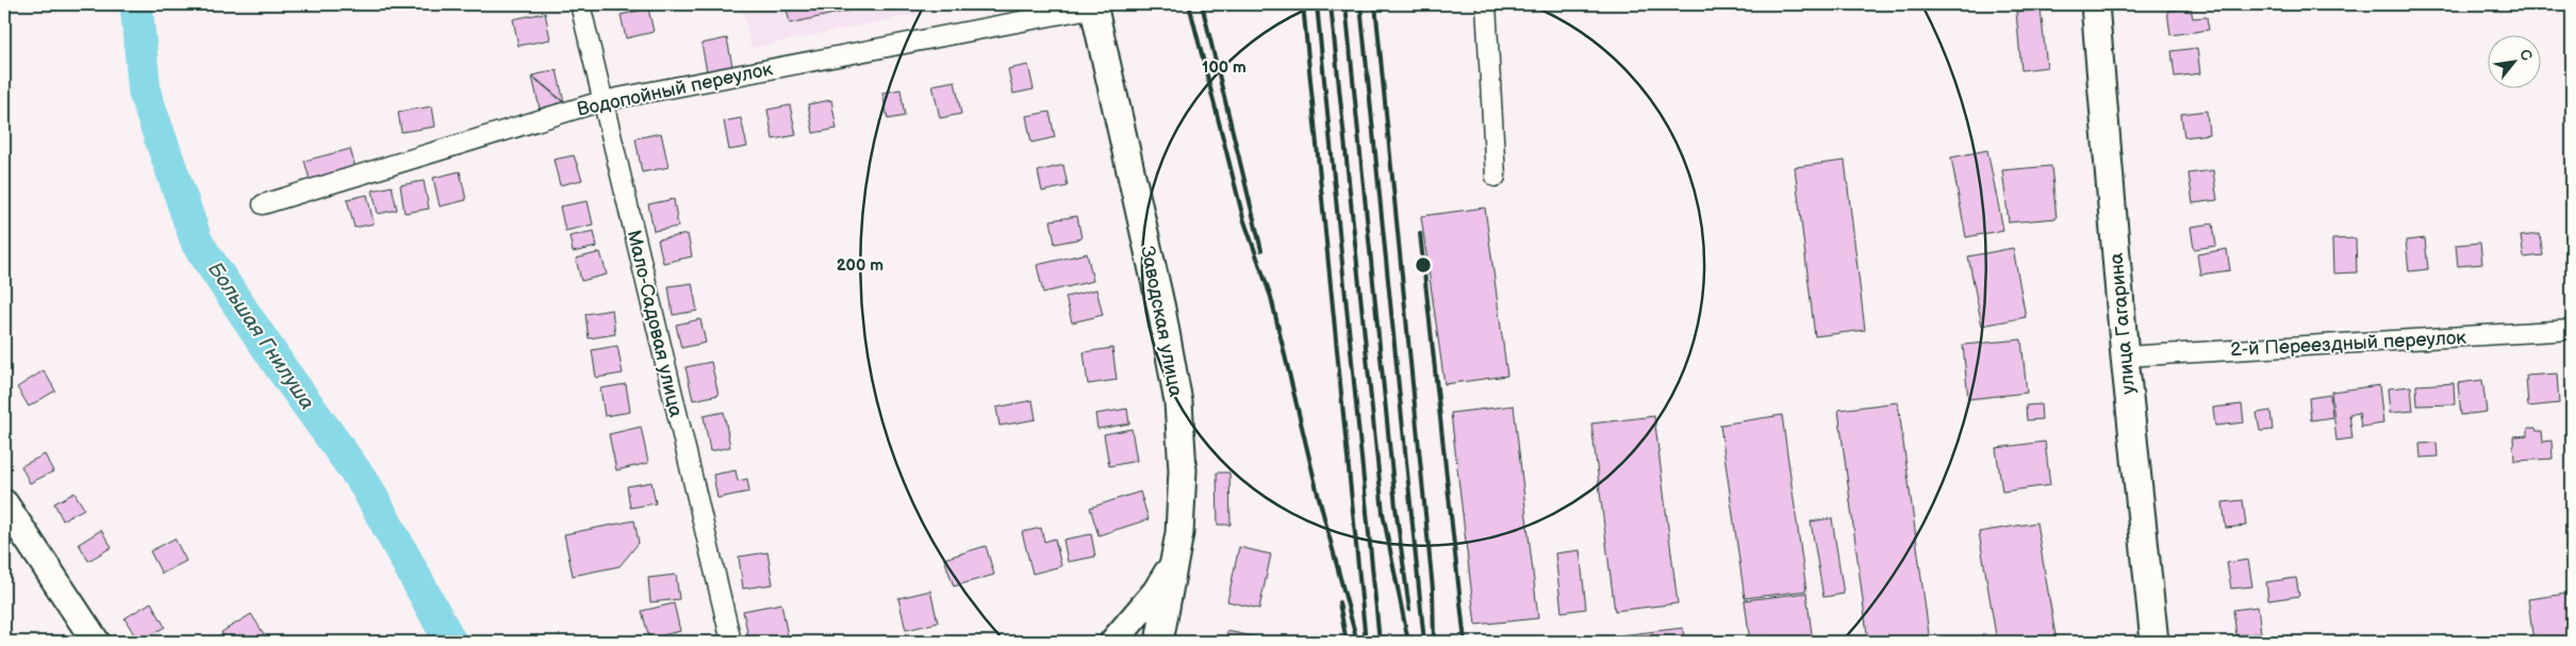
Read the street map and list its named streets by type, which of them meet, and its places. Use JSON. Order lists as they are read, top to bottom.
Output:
{
  "streets": {
    "main road": ["Заводская улица", "улица Гагарина"],
    "street": ["Водопойный переулок", "Мало-Садовая улица", "2-й Переездный переулок"]
  },
  "crossings": [
    ["Водопойный переулок", "Заводская улица"],
    ["Водопойный переулок", "Мало-Садовая улица"],
    ["улица Гагарина", "2-й Переездный переулок"]
  ],
  "water": ["Большая Гнилуша"],
  "north": "top right",
  "rings": ["100 m", "200 m"]
}
